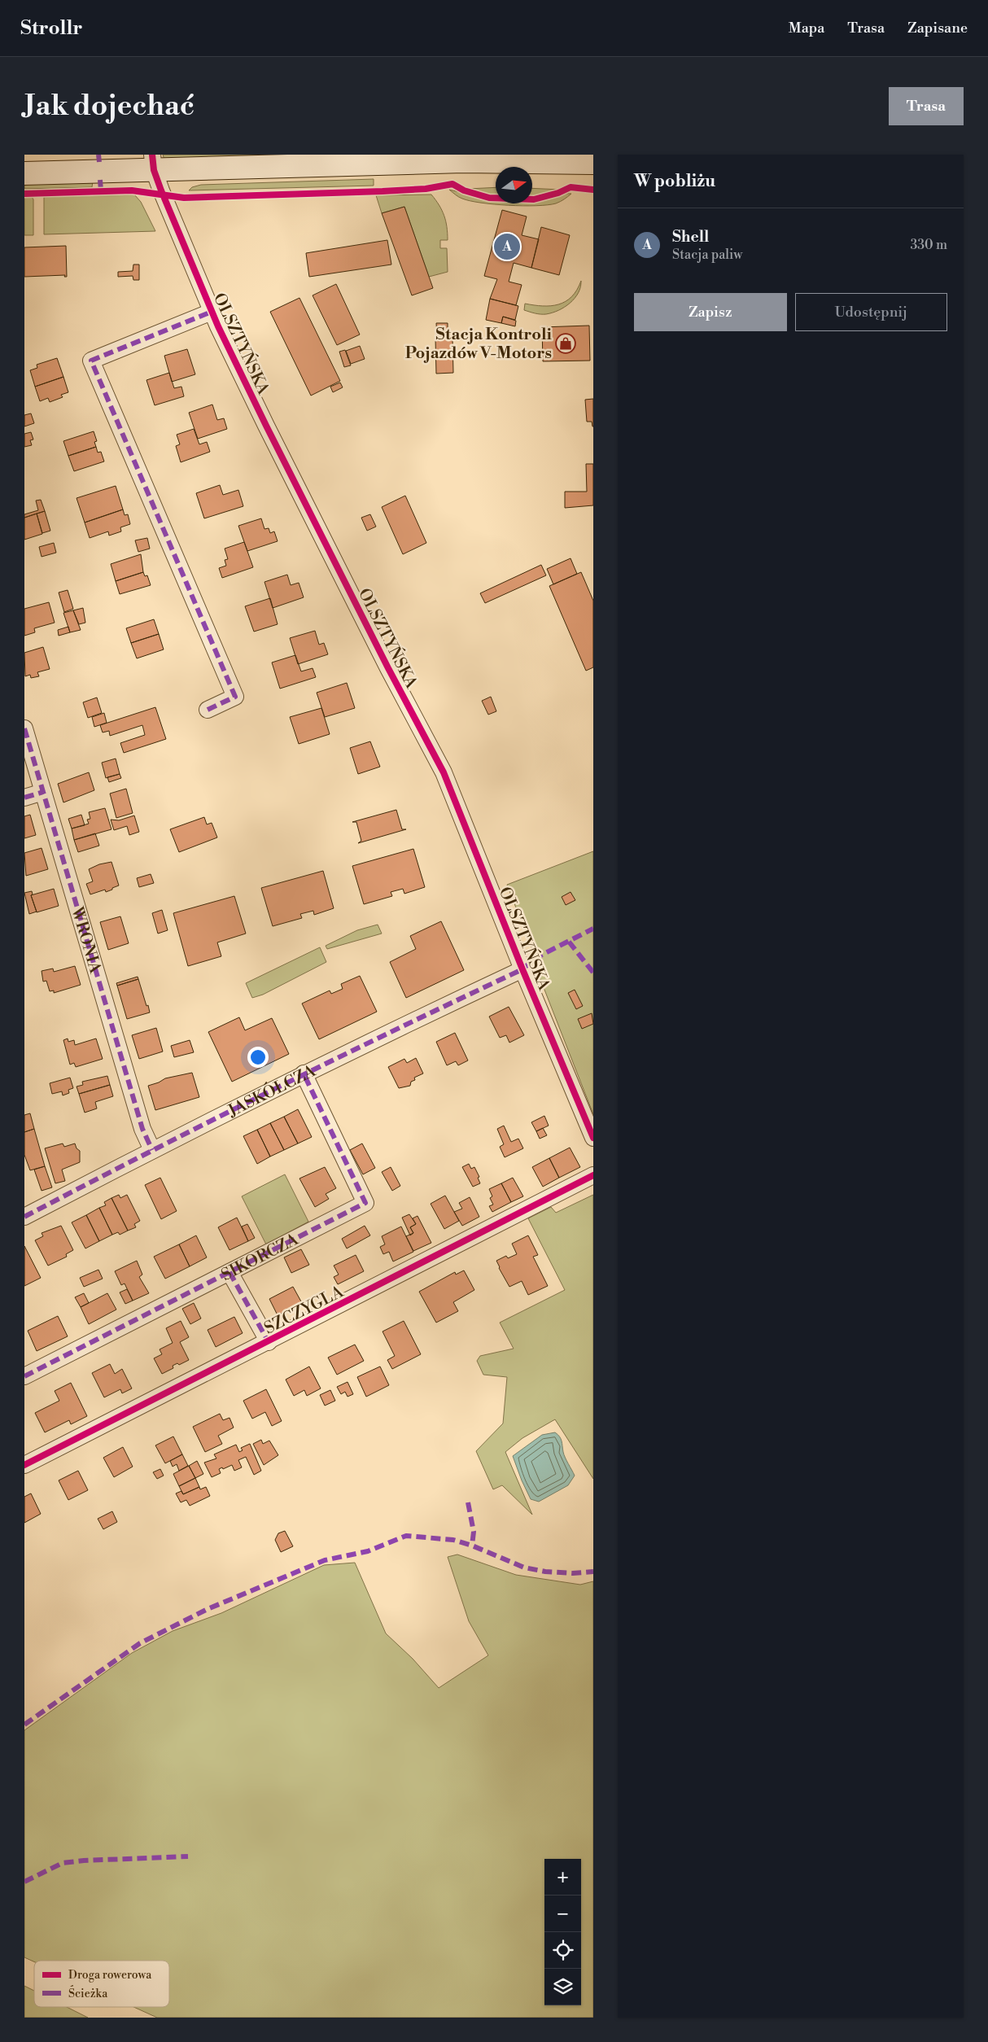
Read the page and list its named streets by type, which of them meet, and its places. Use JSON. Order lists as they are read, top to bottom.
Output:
{
  "streets": {
    "street": [
      "OLSZTYŃSKA",
      "WRONIA",
      "JASKÓŁCZA",
      "SIKORCZA",
      "SZCZYGLA"
    ]
  },
  "crossings": [
    ["OLSZTYŃSKA", "JASKÓŁCZA"],
    ["WRONIA", "JASKÓŁCZA"],
    ["JASKÓŁCZA", "SIKORCZA"]
  ],
  "places": {
    "shop": ["Stacja Kontroli Pojazdów V-Motors"]
  },
  "legend": ["Droga rowerowa", "Ścieżka"],
  "north": "right",
  "page": {
    "header": "Strollr",
    "nav": ["Mapa", "Trasa", "Zapisane"],
    "buttons": [
      "Trasa",
      ["Zapisz", "Udostępnij"]
    ],
    "title": "Jak dojechać",
    "heading": "W pobliżu",
    "list": [
      {
        "mark": "A",
        "name": "Shell",
        "note": "Stacja paliw",
        "value": "330 m"
      }
    ],
    "pins": "A",
    "map_buttons": ["+", "−"]
  }
}
